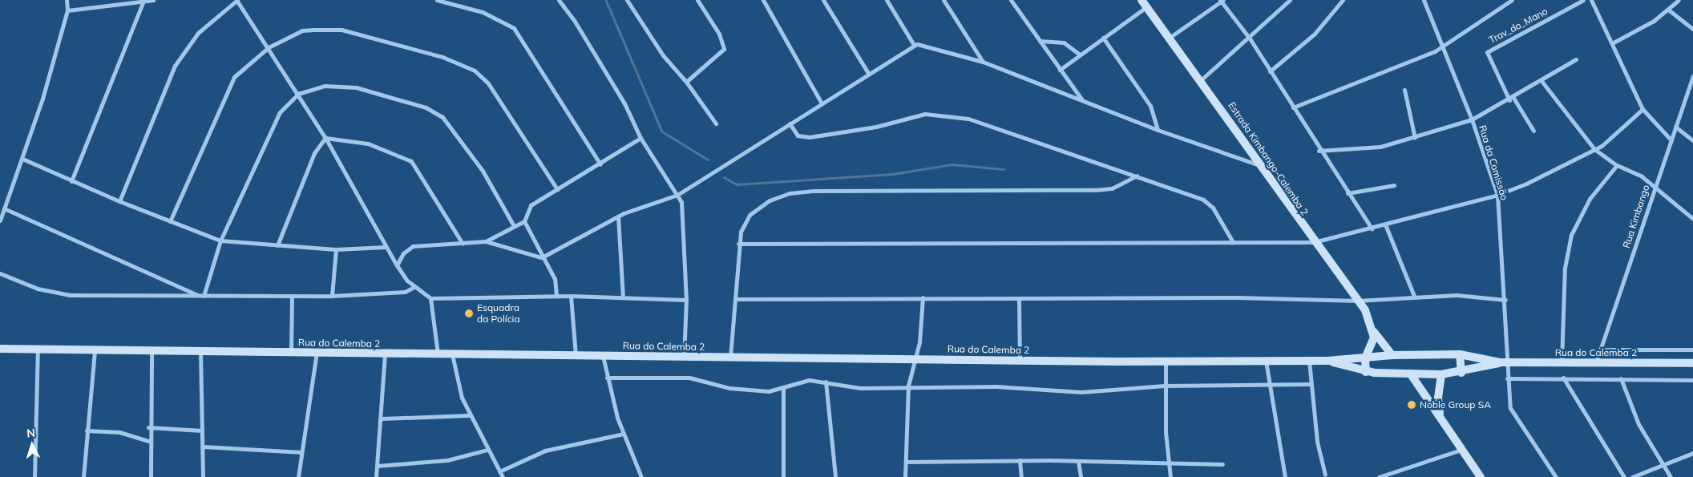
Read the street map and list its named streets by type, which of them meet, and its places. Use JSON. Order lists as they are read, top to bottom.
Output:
{
  "streets": {
    "main road": ["Estrada Kimbango-Calemba 2", "Rua do Calemba 2"],
    "street": ["Trav_do_Mano", "Rua da Comissão", "Rua Kimbango"]
  },
  "crossings": [
    ["Estrada Kimbango-Calemba 2", "Rua do Calemba 2"],
    ["Rua da Comissão", "Rua do Calemba 2"],
    ["Rua Kimbango", "Rua do Calemba 2"]
  ],
  "places": ["Esquadra da Polícia", "Noble Group SA"],
  "north": "top"
}
